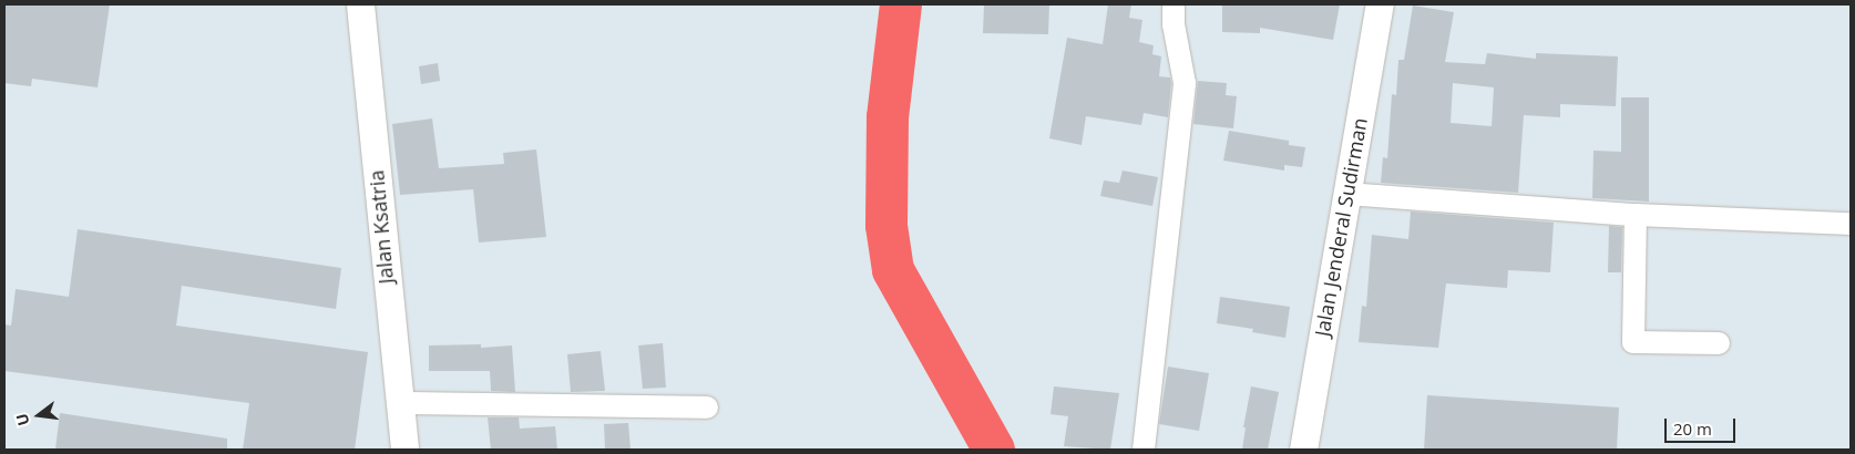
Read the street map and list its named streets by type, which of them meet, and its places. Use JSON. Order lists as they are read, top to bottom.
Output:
{
  "streets": {
    "street": ["Jalan Ksatria", "Jalan Jenderal Sudirman"]
  },
  "scale_bar": "20 m",
  "north": "left"
}
